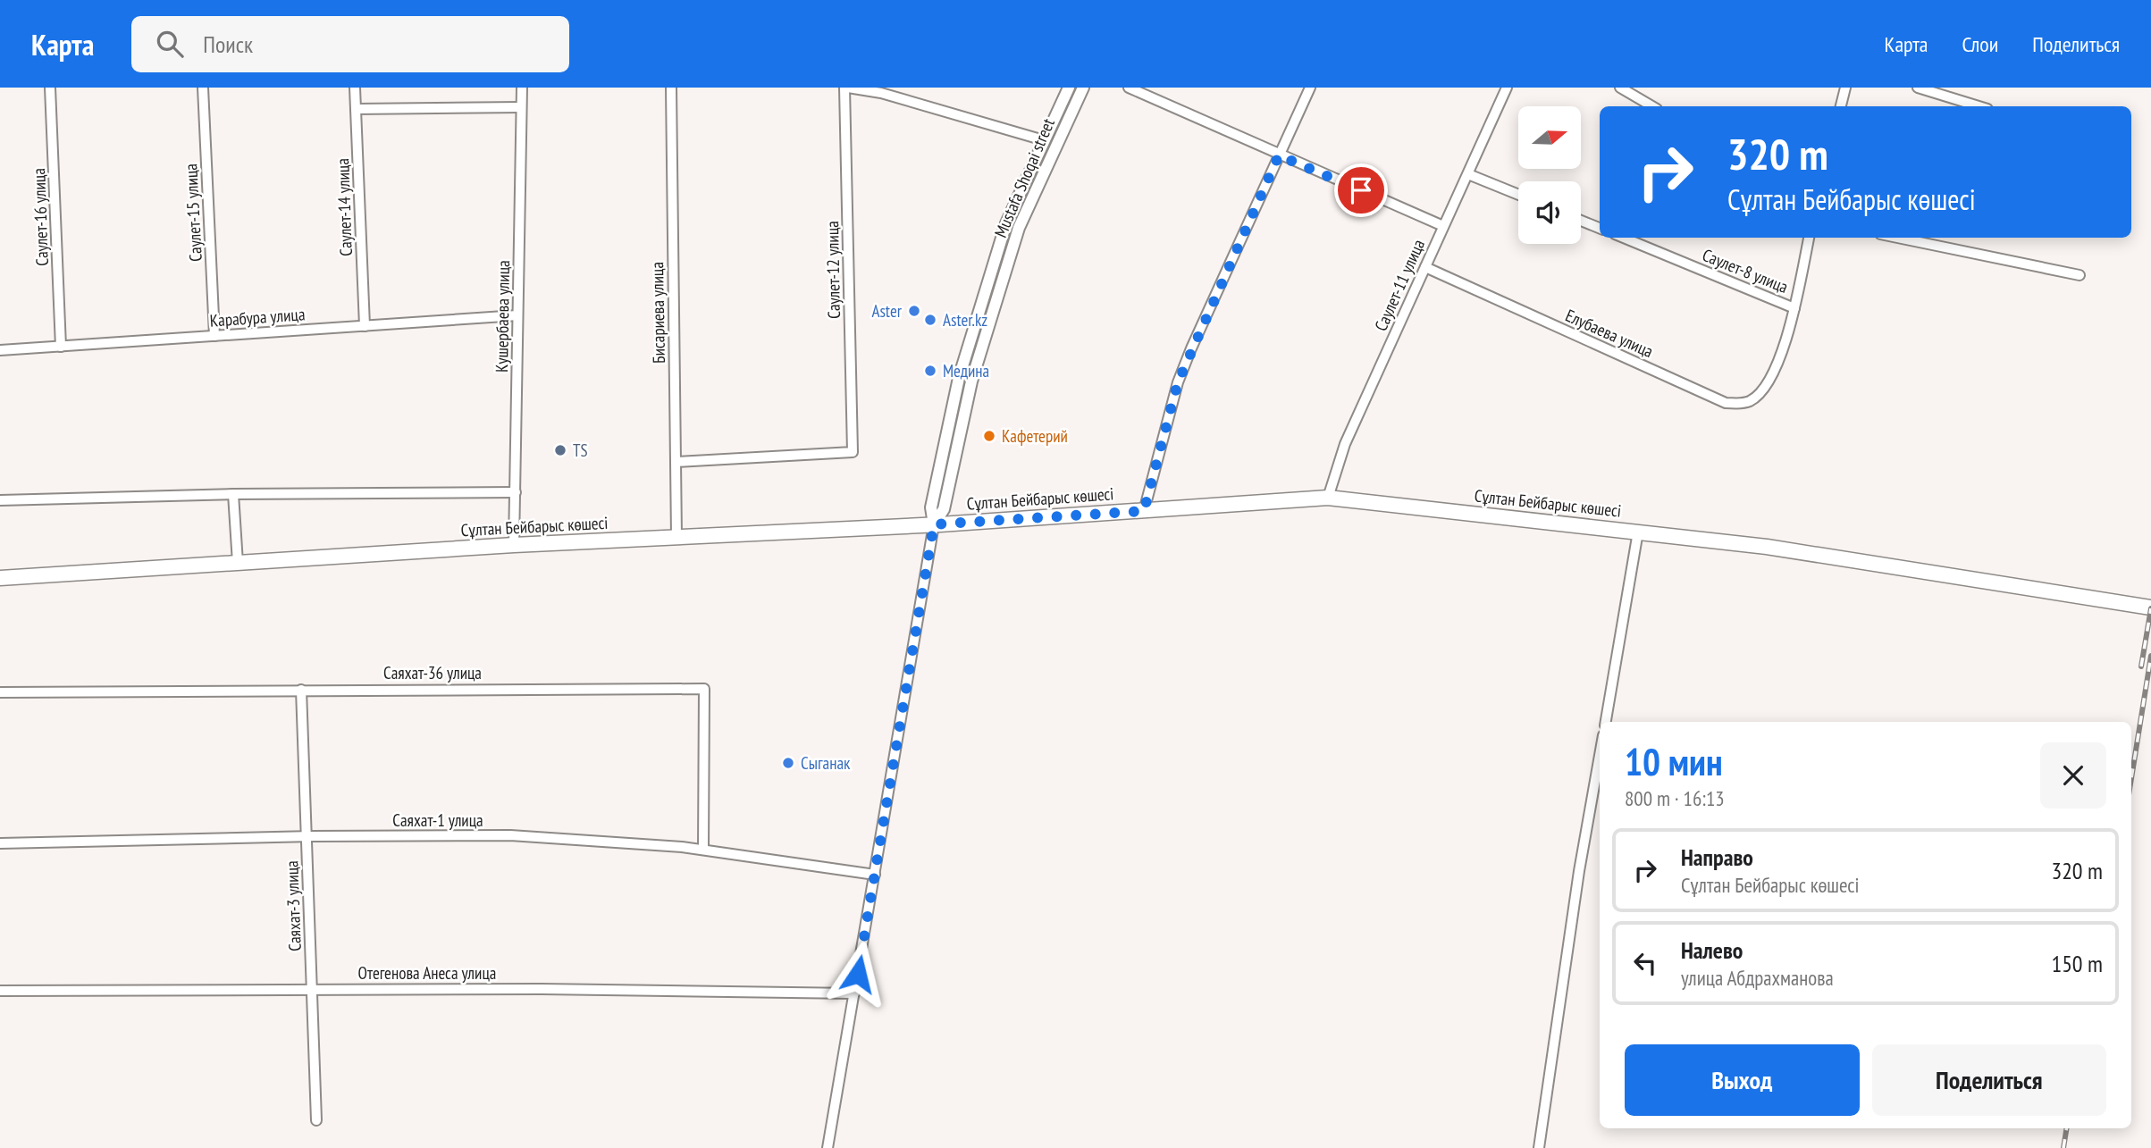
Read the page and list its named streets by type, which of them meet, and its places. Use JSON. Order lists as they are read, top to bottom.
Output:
{
  "streets": {
    "main road": ["Сұлтан Бейбарыс көшесі"],
    "street": [
      "Mustafa Shoqai street",
      "Саулет-14 улица",
      "Саулет-15 улица",
      "Саулет-16 улица",
      "Саулет-12 улица",
      "Саулет-8 улица",
      "Саулет-11 улица",
      "Бисариева улица",
      "Кушербаева улица",
      "Карабура улица",
      "Елубаева улица",
      "Саяхат-36 улица",
      "Саяхат-1 улица",
      "Саяхат-3 улица",
      "Отегенова Анеса улица"
    ]
  },
  "crossings": [
    ["Mustafa Shoqai street", "Сұлтан Бейбарыс көшесі"],
    ["Саулет-14 улица", "Карабура улица"],
    ["Саулет-15 улица", "Карабура улица"],
    ["Саулет-16 улица", "Карабура улица"],
    ["Саулет-12 улица", "Бисариева улица"],
    ["Саулет-8 улица", "Елубаева улица"],
    ["Саулет-11 улица", "Елубаева улица"],
    ["Саулет-11 улица", "Сұлтан Бейбарыс көшесі"],
    ["Бисариева улица", "Сұлтан Бейбарыс көшесі"],
    ["Кушербаева улица", "Карабура улица"],
    ["Кушербаева улица", "Сұлтан Бейбарыс көшесі"],
    ["Саяхат-36 улица", "Саяхат-1 улица"],
    ["Саяхат-36 улица", "Саяхат-3 улица"],
    ["Саяхат-1 улица", "Саяхат-3 улица"],
    ["Саяхат-3 улица", "Отегенова Анеса улица"]
  ],
  "places": [
    "Aster",
    "Aster.kz",
    "Медина",
    "Кафетерий",
    "TS",
    "Сыганак"
  ],
  "north": "right",
  "page": {
    "header": "Карта",
    "search": "Поиск",
    "nav": ["Карта", "Слои", "Поделиться"],
    "turn": ["320 m", "Сұлтан Бейбарыс көшесі"],
    "heading": ["10 мин", "800 m · 16:13"],
    "list": [
      {
        "name": "Направо",
        "note": "Сұлтан Бейбарыс көшесі",
        "value": "320 m"
      },
      {
        "name": "Налево",
        "note": "улица Абдрахманова",
        "value": "150 m"
      }
    ],
    "buttons": ["Выход", "Поделиться"]
  }
}
